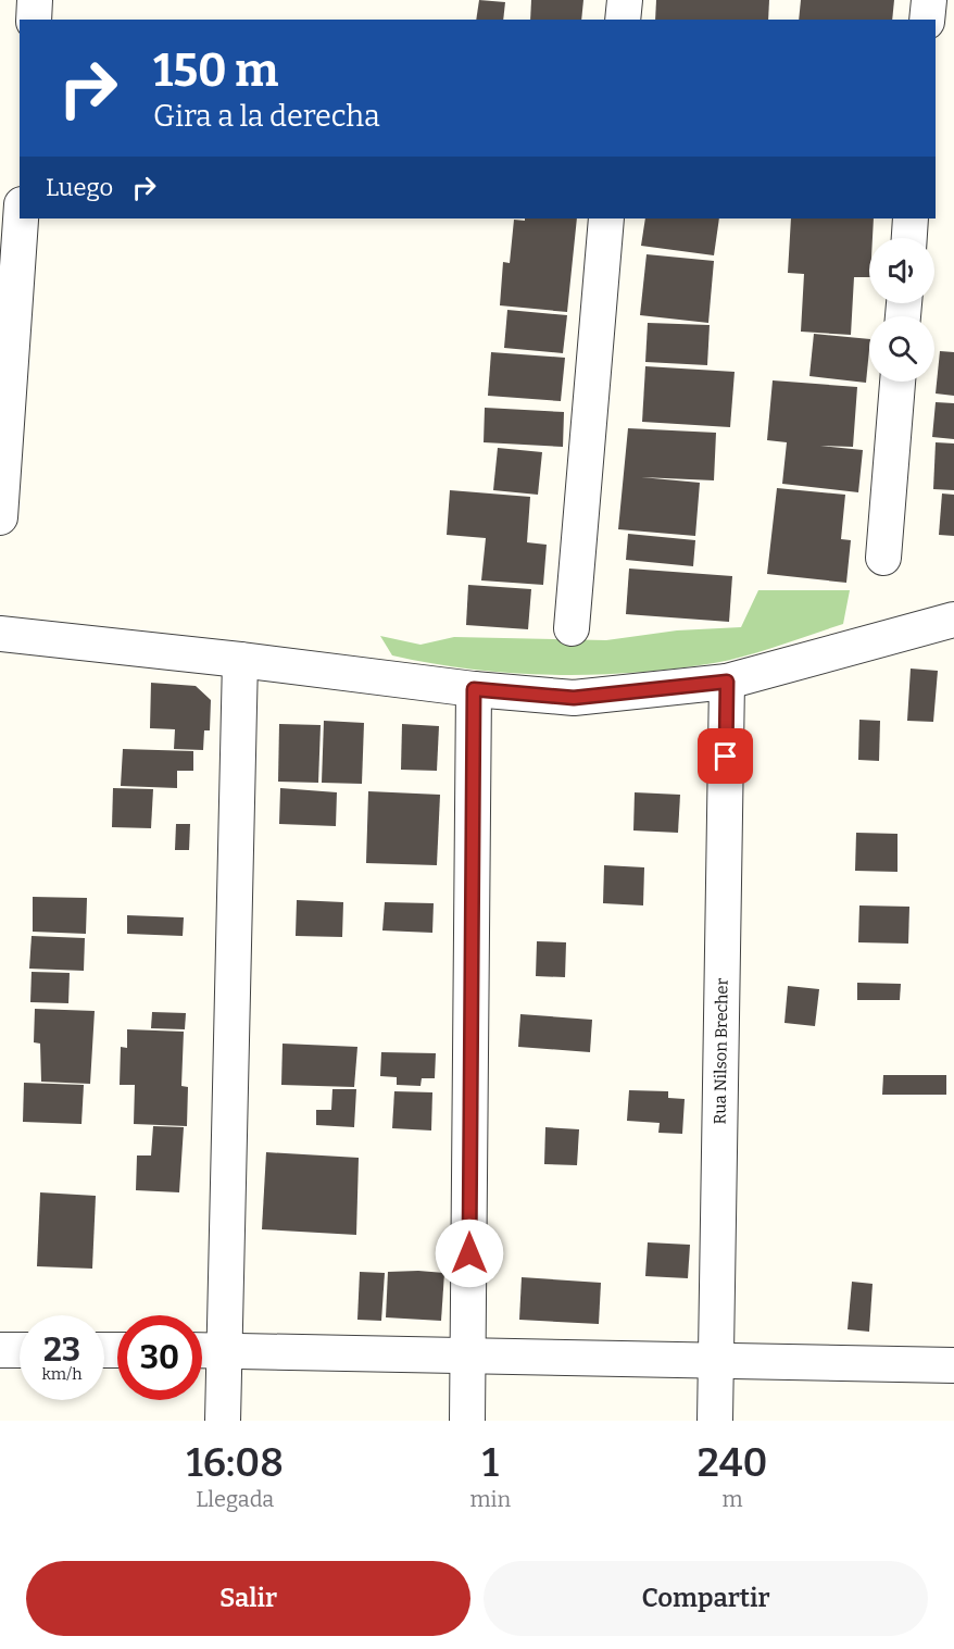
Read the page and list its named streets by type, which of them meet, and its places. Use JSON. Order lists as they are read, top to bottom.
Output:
{
  "streets": {
    "street": ["Rua Nilson Brecher"]
  },
  "page": {
    "turn": ["150 m", "Gira a la derecha"],
    "then": "Luego",
    "speed": "23 km/h",
    "limit": "30",
    "eta": [
      "16:08",
      "Llegada",
      "1",
      "min",
      "240",
      "m"
    ],
    "buttons": ["Salir", "Compartir"]
  }
}
